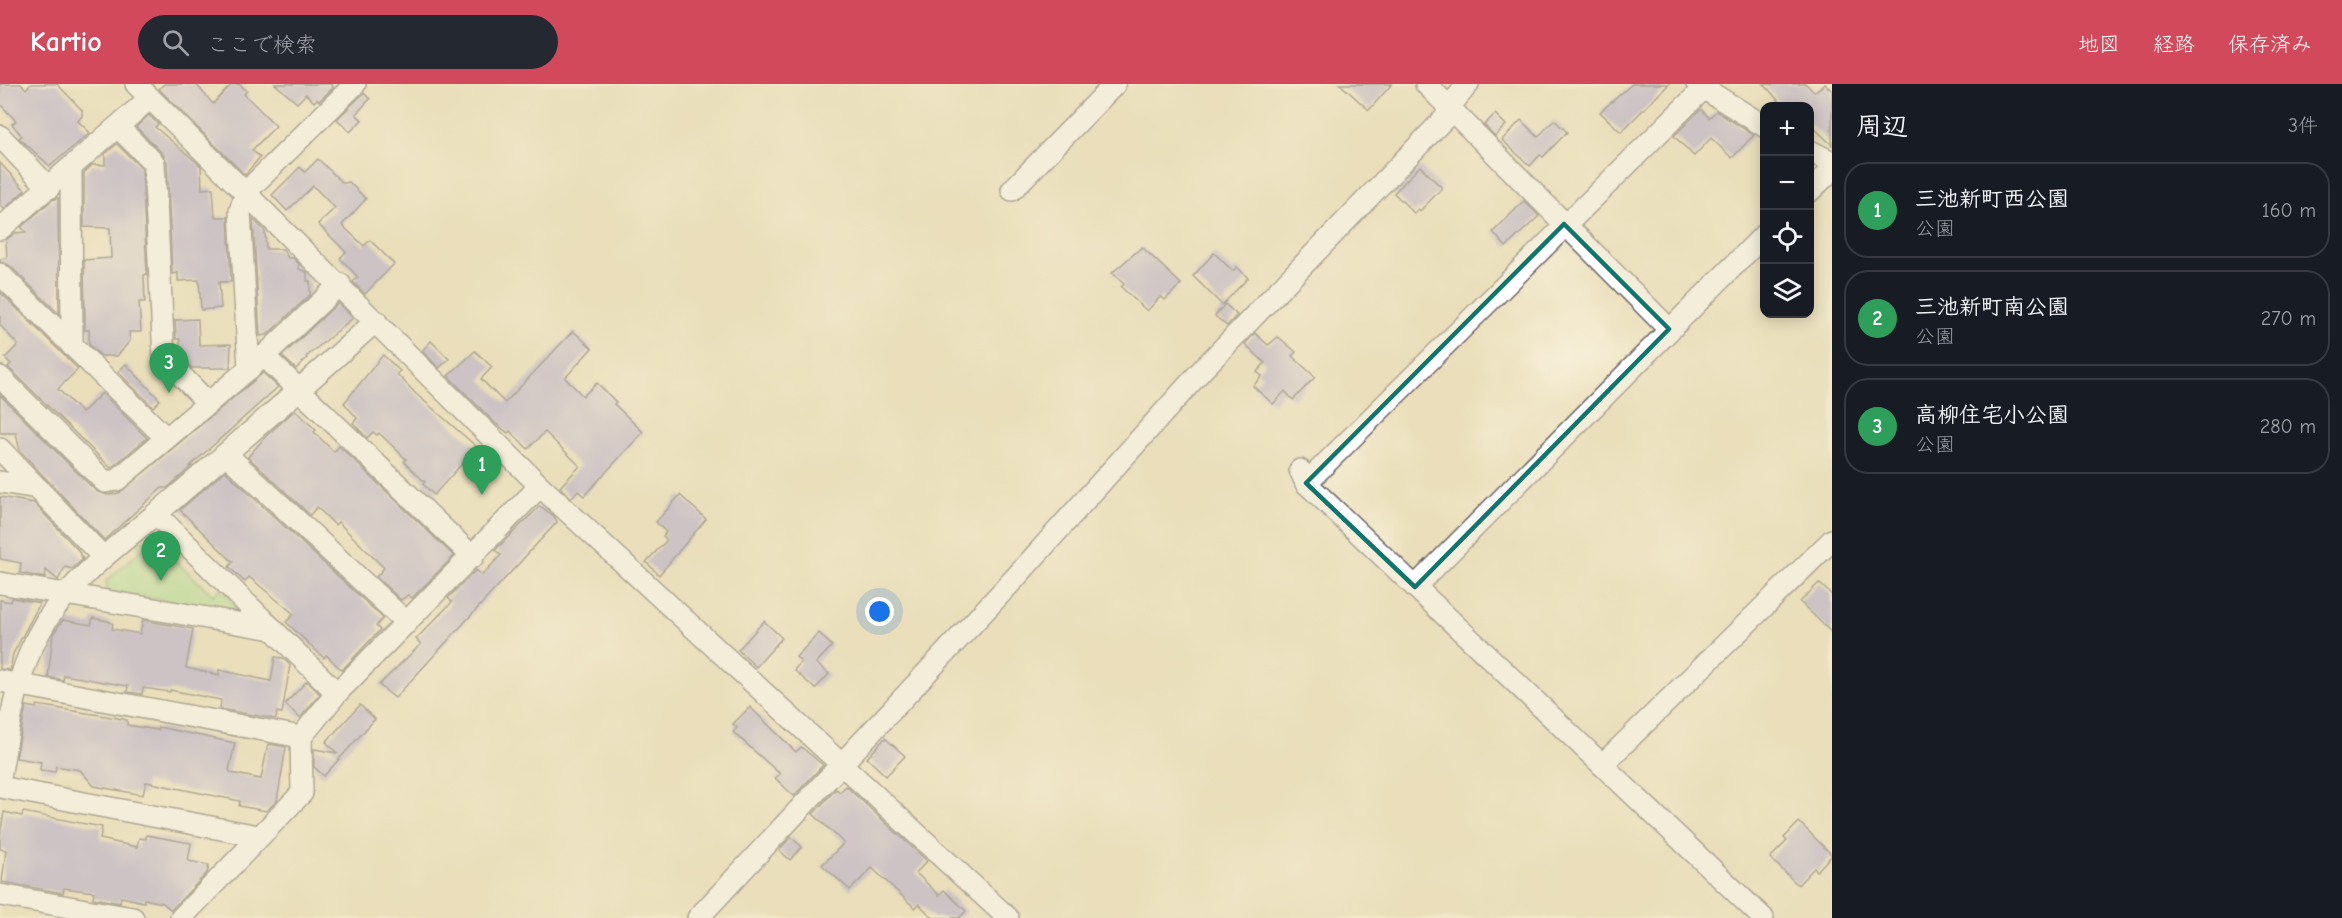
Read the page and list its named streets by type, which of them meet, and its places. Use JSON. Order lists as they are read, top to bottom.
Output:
{
  "page": {
    "header": "Kartio",
    "search": "ここで検索",
    "nav": ["地図", "経路", "保存済み"],
    "heading": ["周辺", "3件"],
    "map_buttons": ["+", "−"],
    "list": [
      {
        "mark": "1",
        "name": "三池新町西公園",
        "note": "公園",
        "value": "160 m"
      },
      {
        "mark": "2",
        "name": "三池新町南公園",
        "note": "公園",
        "value": "270 m"
      },
      {
        "mark": "3",
        "name": "高柳住宅小公園",
        "note": "公園",
        "value": "280 m"
      }
    ],
    "pins": ["3", "1", "2"]
  }
}
